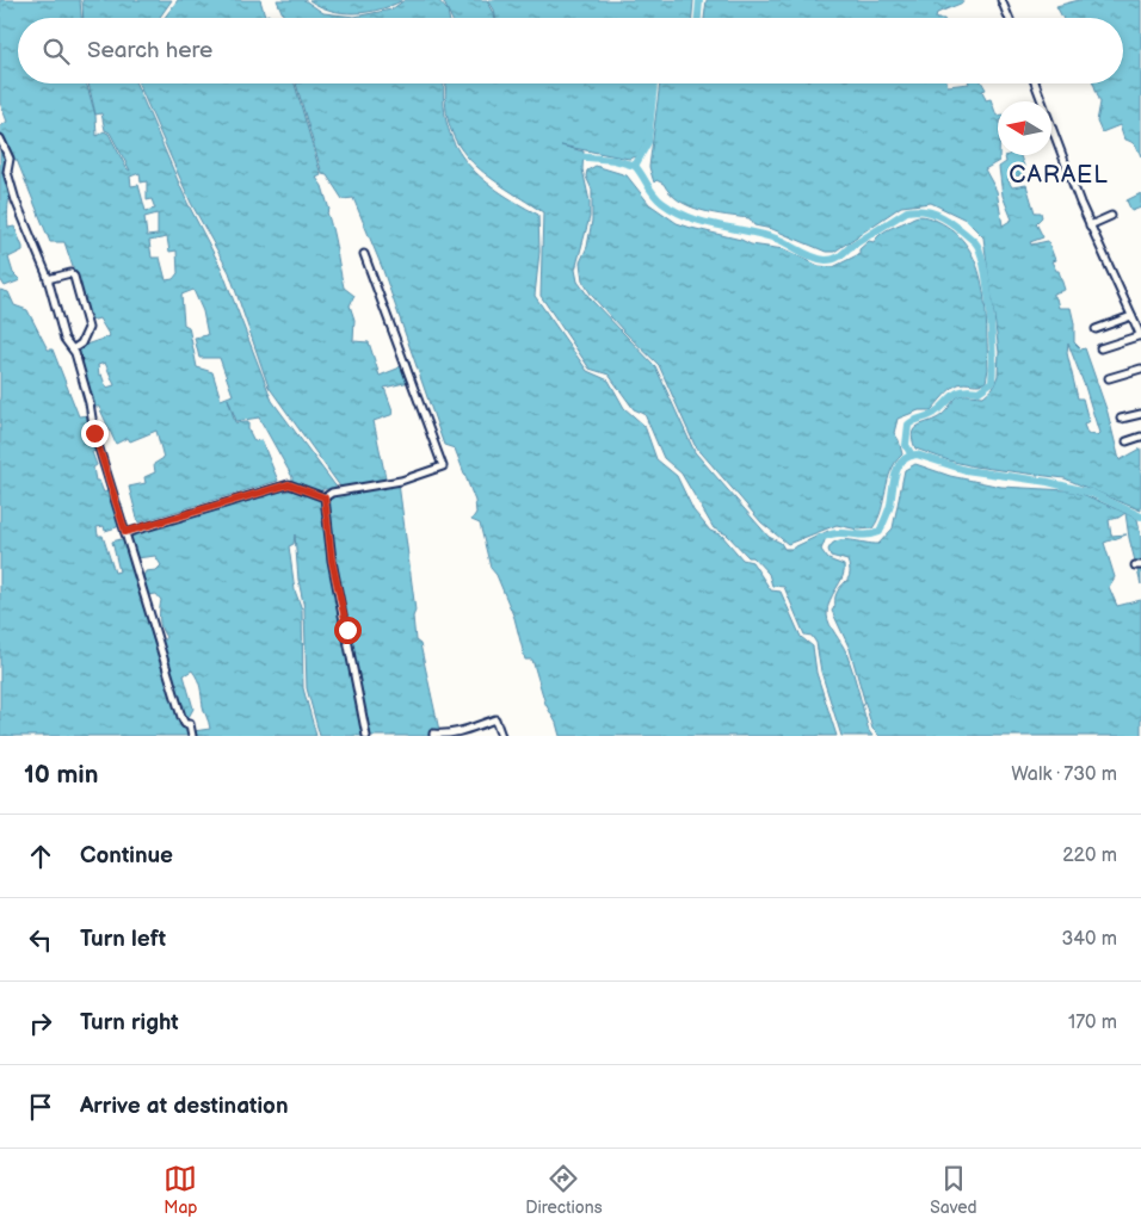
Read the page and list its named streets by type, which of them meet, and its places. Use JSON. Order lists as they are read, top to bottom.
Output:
{
  "districts": ["CARAEL"],
  "north": "left",
  "page": {
    "search": "Search here",
    "heading": ["10 min", "Walk · 730 m"],
    "list": [
      ["Continue", "220 m"],
      ["Turn left", "340 m"],
      ["Turn right", "170 m"],
      "Arrive at destination"
    ],
    "nav": ["Map", "Directions", "Saved"]
  }
}
